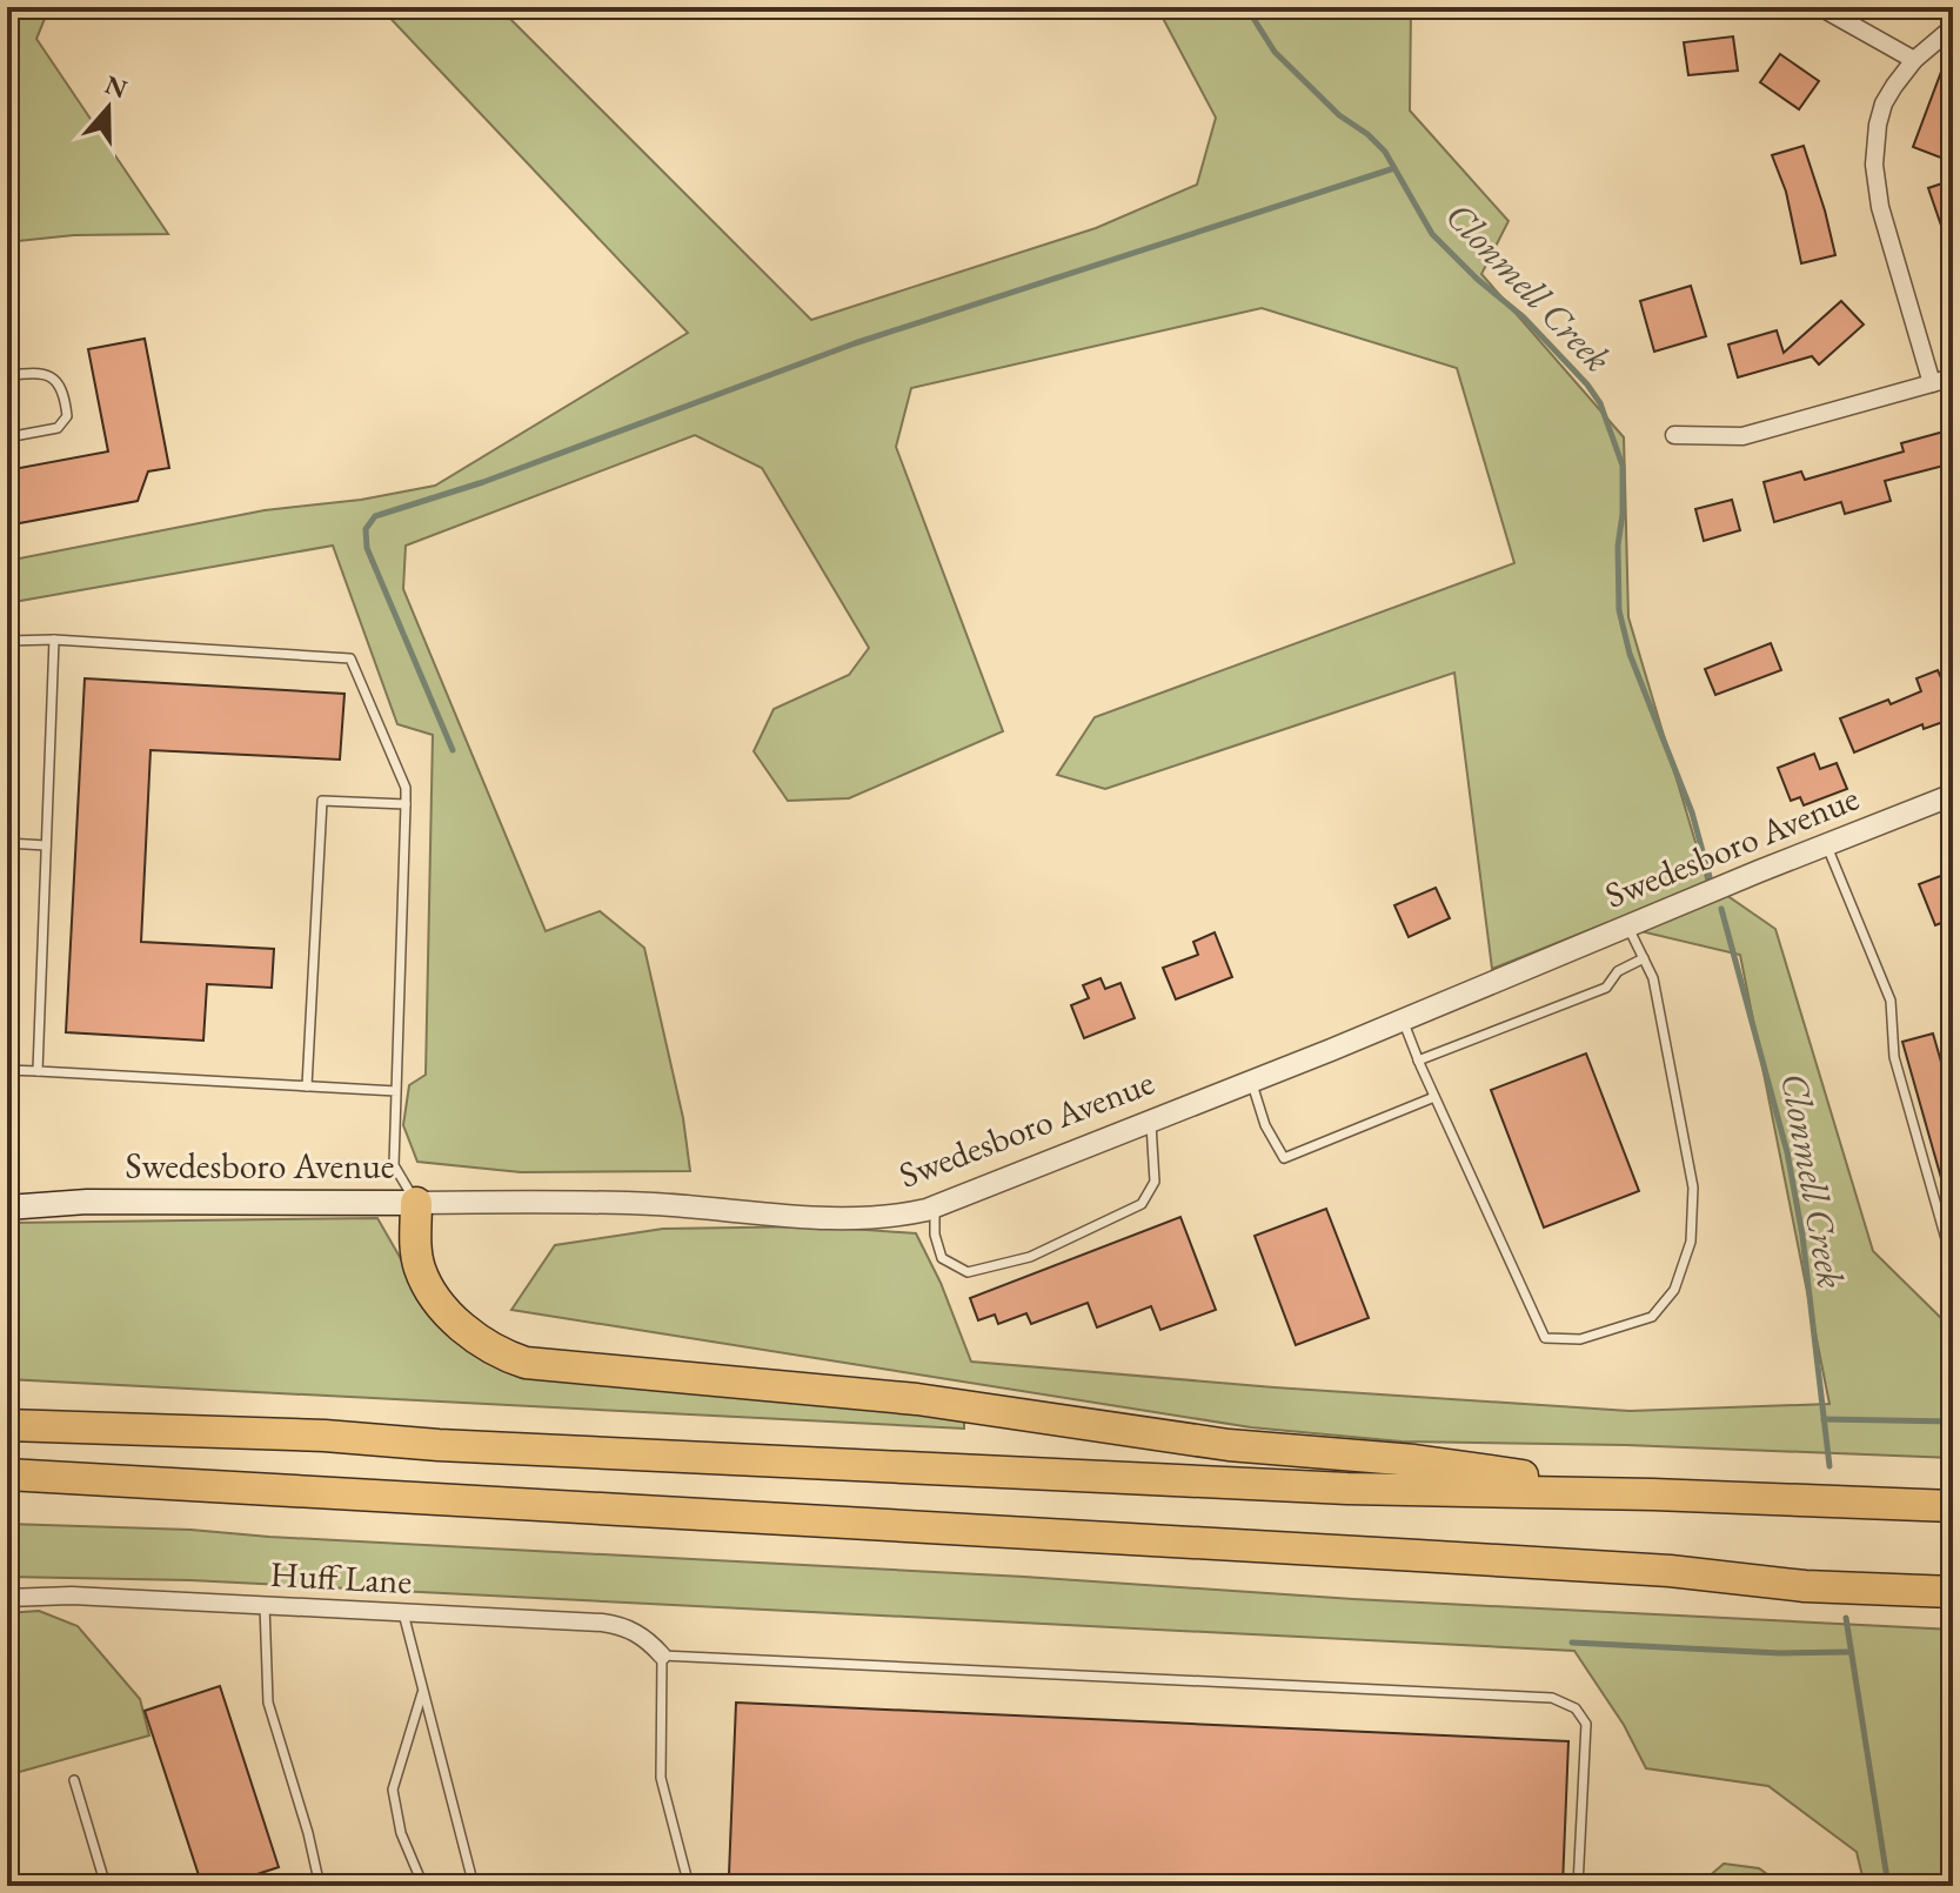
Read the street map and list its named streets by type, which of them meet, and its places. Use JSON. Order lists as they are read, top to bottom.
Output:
{
  "streets": {
    "main road": ["Swedesboro Avenue"],
    "street": ["Huff Lane"]
  },
  "water": ["Clonmell Creek"],
  "north": "top"
}
